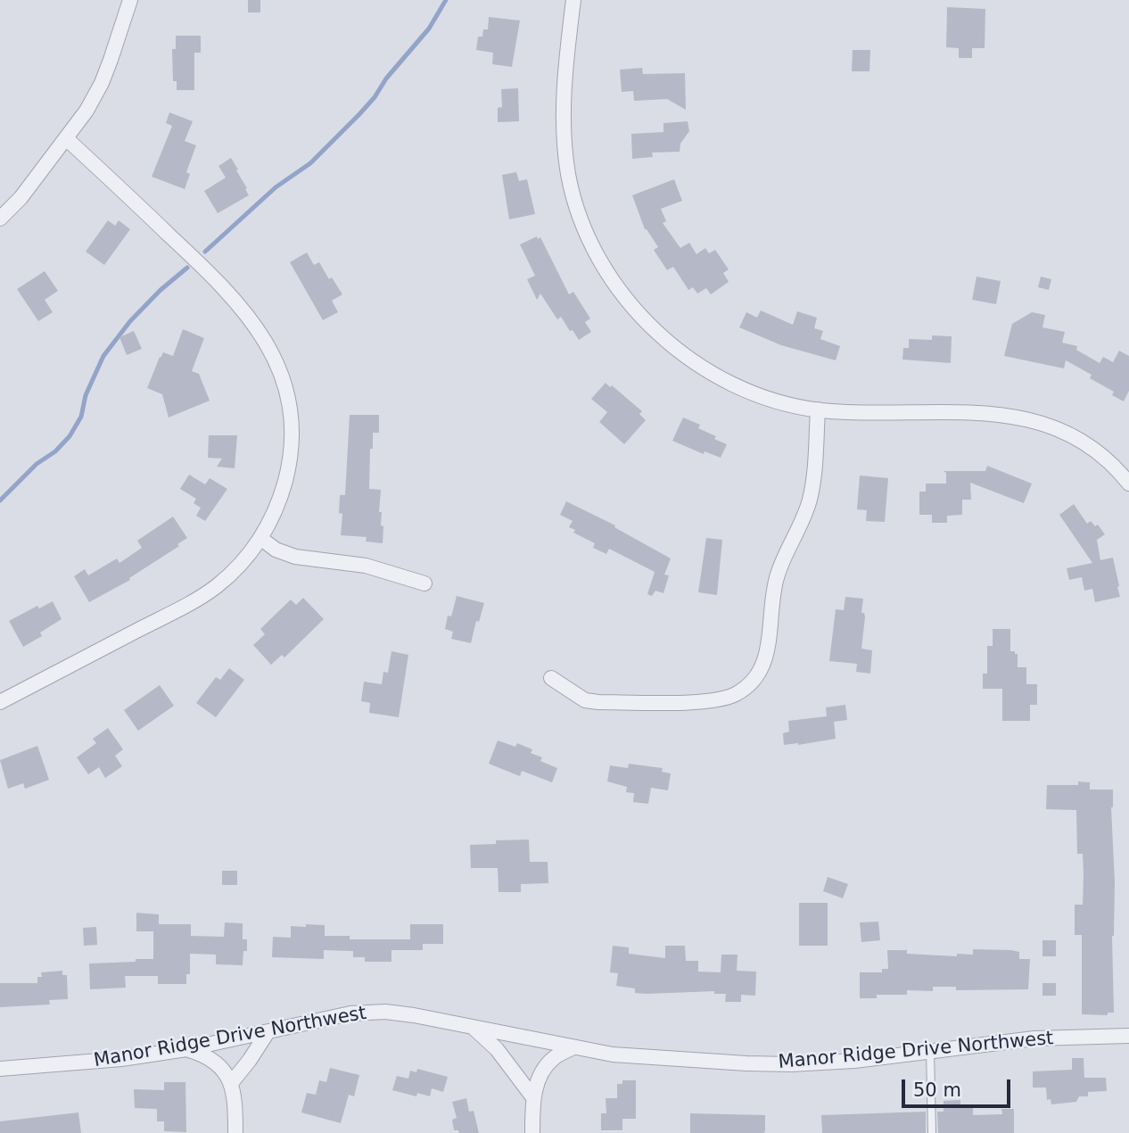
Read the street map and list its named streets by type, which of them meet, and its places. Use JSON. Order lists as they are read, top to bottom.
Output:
{
  "streets": {
    "street": ["Manor Ridge Drive Northwest"]
  },
  "scale_bar": "50 m"
}
